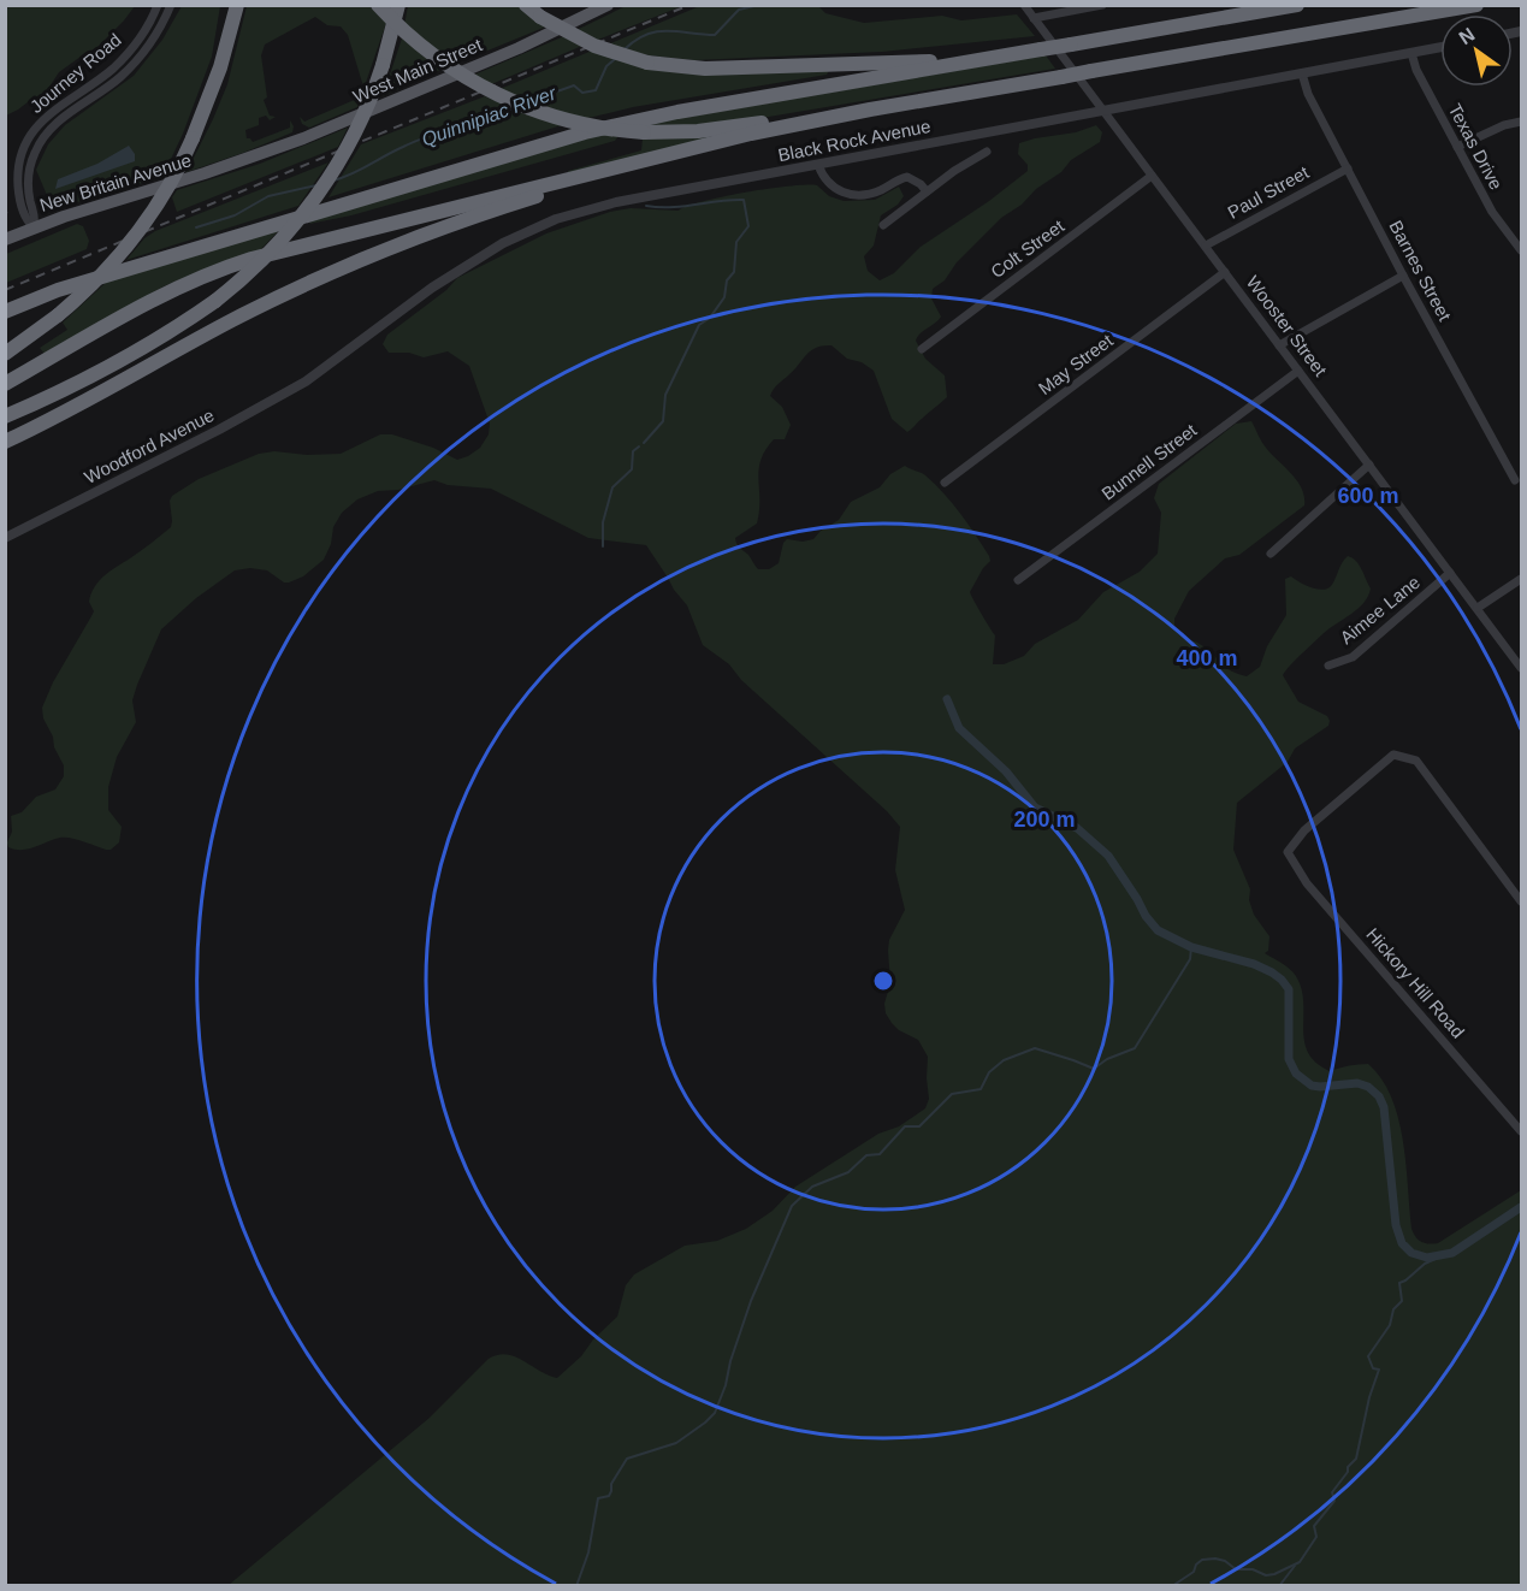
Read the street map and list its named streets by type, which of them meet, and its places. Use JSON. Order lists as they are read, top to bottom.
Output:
{
  "streets": {
    "main road": ["West Main Street", "New Britain Avenue"],
    "street": [
      "Journey Road",
      "Black Rock Avenue",
      "Texas Drive",
      "Paul Street",
      "Colt Street",
      "Barnes Street",
      "Wooster Street",
      "May Street",
      "Woodford Avenue",
      "Bunnell Street",
      "Aimee Lane",
      "Hickory Hill Road"
    ]
  },
  "crossings": [
    ["West Main Street", "New Britain Avenue"],
    ["Journey Road", "New Britain Avenue"],
    ["Black Rock Avenue", "Texas Drive"],
    ["Black Rock Avenue", "Barnes Street"],
    ["Black Rock Avenue", "Wooster Street"],
    ["Black Rock Avenue", "Woodford Avenue"],
    ["Paul Street", "Barnes Street"],
    ["Paul Street", "Wooster Street"],
    ["Colt Street", "Wooster Street"],
    ["Wooster Street", "May Street"],
    ["Wooster Street", "Bunnell Street"],
    ["Wooster Street", "Aimee Lane"]
  ],
  "water": ["Quinnipiac River"],
  "north": "top left",
  "rings": ["600 m", "400 m", "200 m"]
}
